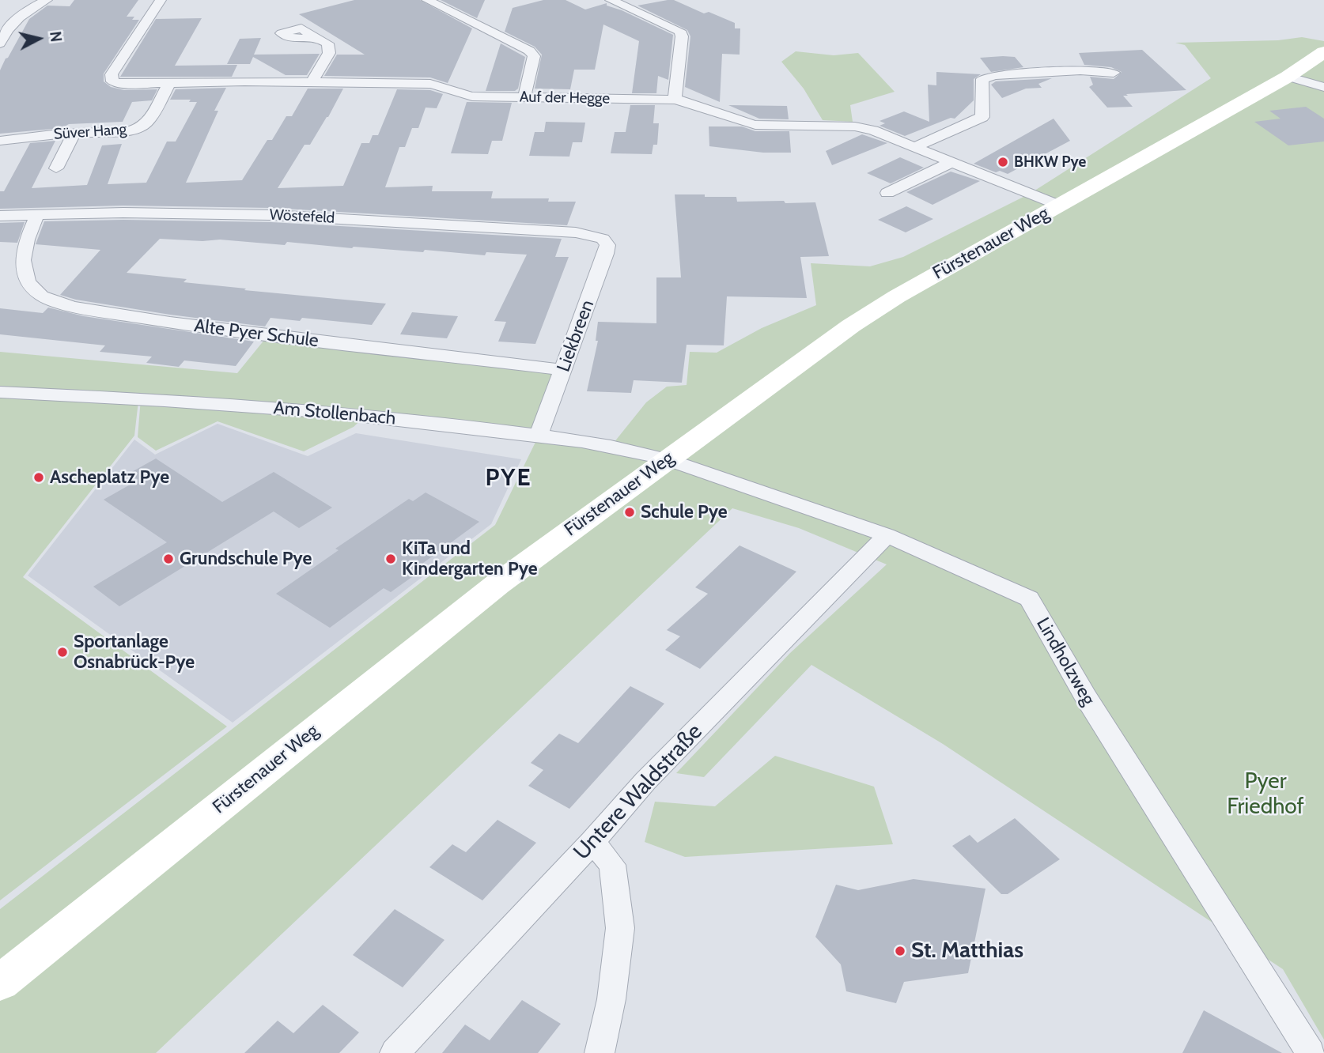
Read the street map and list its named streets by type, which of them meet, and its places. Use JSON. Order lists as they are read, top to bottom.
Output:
{
  "streets": {
    "street": [
      "Auf der Hegge",
      "Süver Hang",
      "Wöstefeld",
      "Fürstenauer Weg",
      "Alte Pyer Schule",
      "Liekbreen",
      "Am Stollenbach",
      "Lindholzweg",
      "Untere Waldstraße"
    ]
  },
  "crossings": [
    ["Auf der Hegge", "Süver Hang"],
    ["Auf der Hegge", "Fürstenauer Weg"],
    ["Wöstefeld", "Alte Pyer Schule"],
    ["Wöstefeld", "Liekbreen"],
    ["Fürstenauer Weg", "Am Stollenbach"],
    ["Fürstenauer Weg", "Lindholzweg"],
    ["Alte Pyer Schule", "Liekbreen"],
    ["Liekbreen", "Am Stollenbach"],
    ["Am Stollenbach", "Lindholzweg"],
    ["Lindholzweg", "Untere Waldstraße"]
  ],
  "districts": ["PYE"],
  "parks": ["Pyer Friedhof"],
  "places": [
    "BHKW Pye",
    "Ascheplatz Pye",
    "Schule Pye",
    "Grundschule Pye",
    "KiTa und Kindergarten Pye",
    "Sportanlage Osnabrück-Pye",
    "St. Matthias"
  ],
  "north": "right"
}
